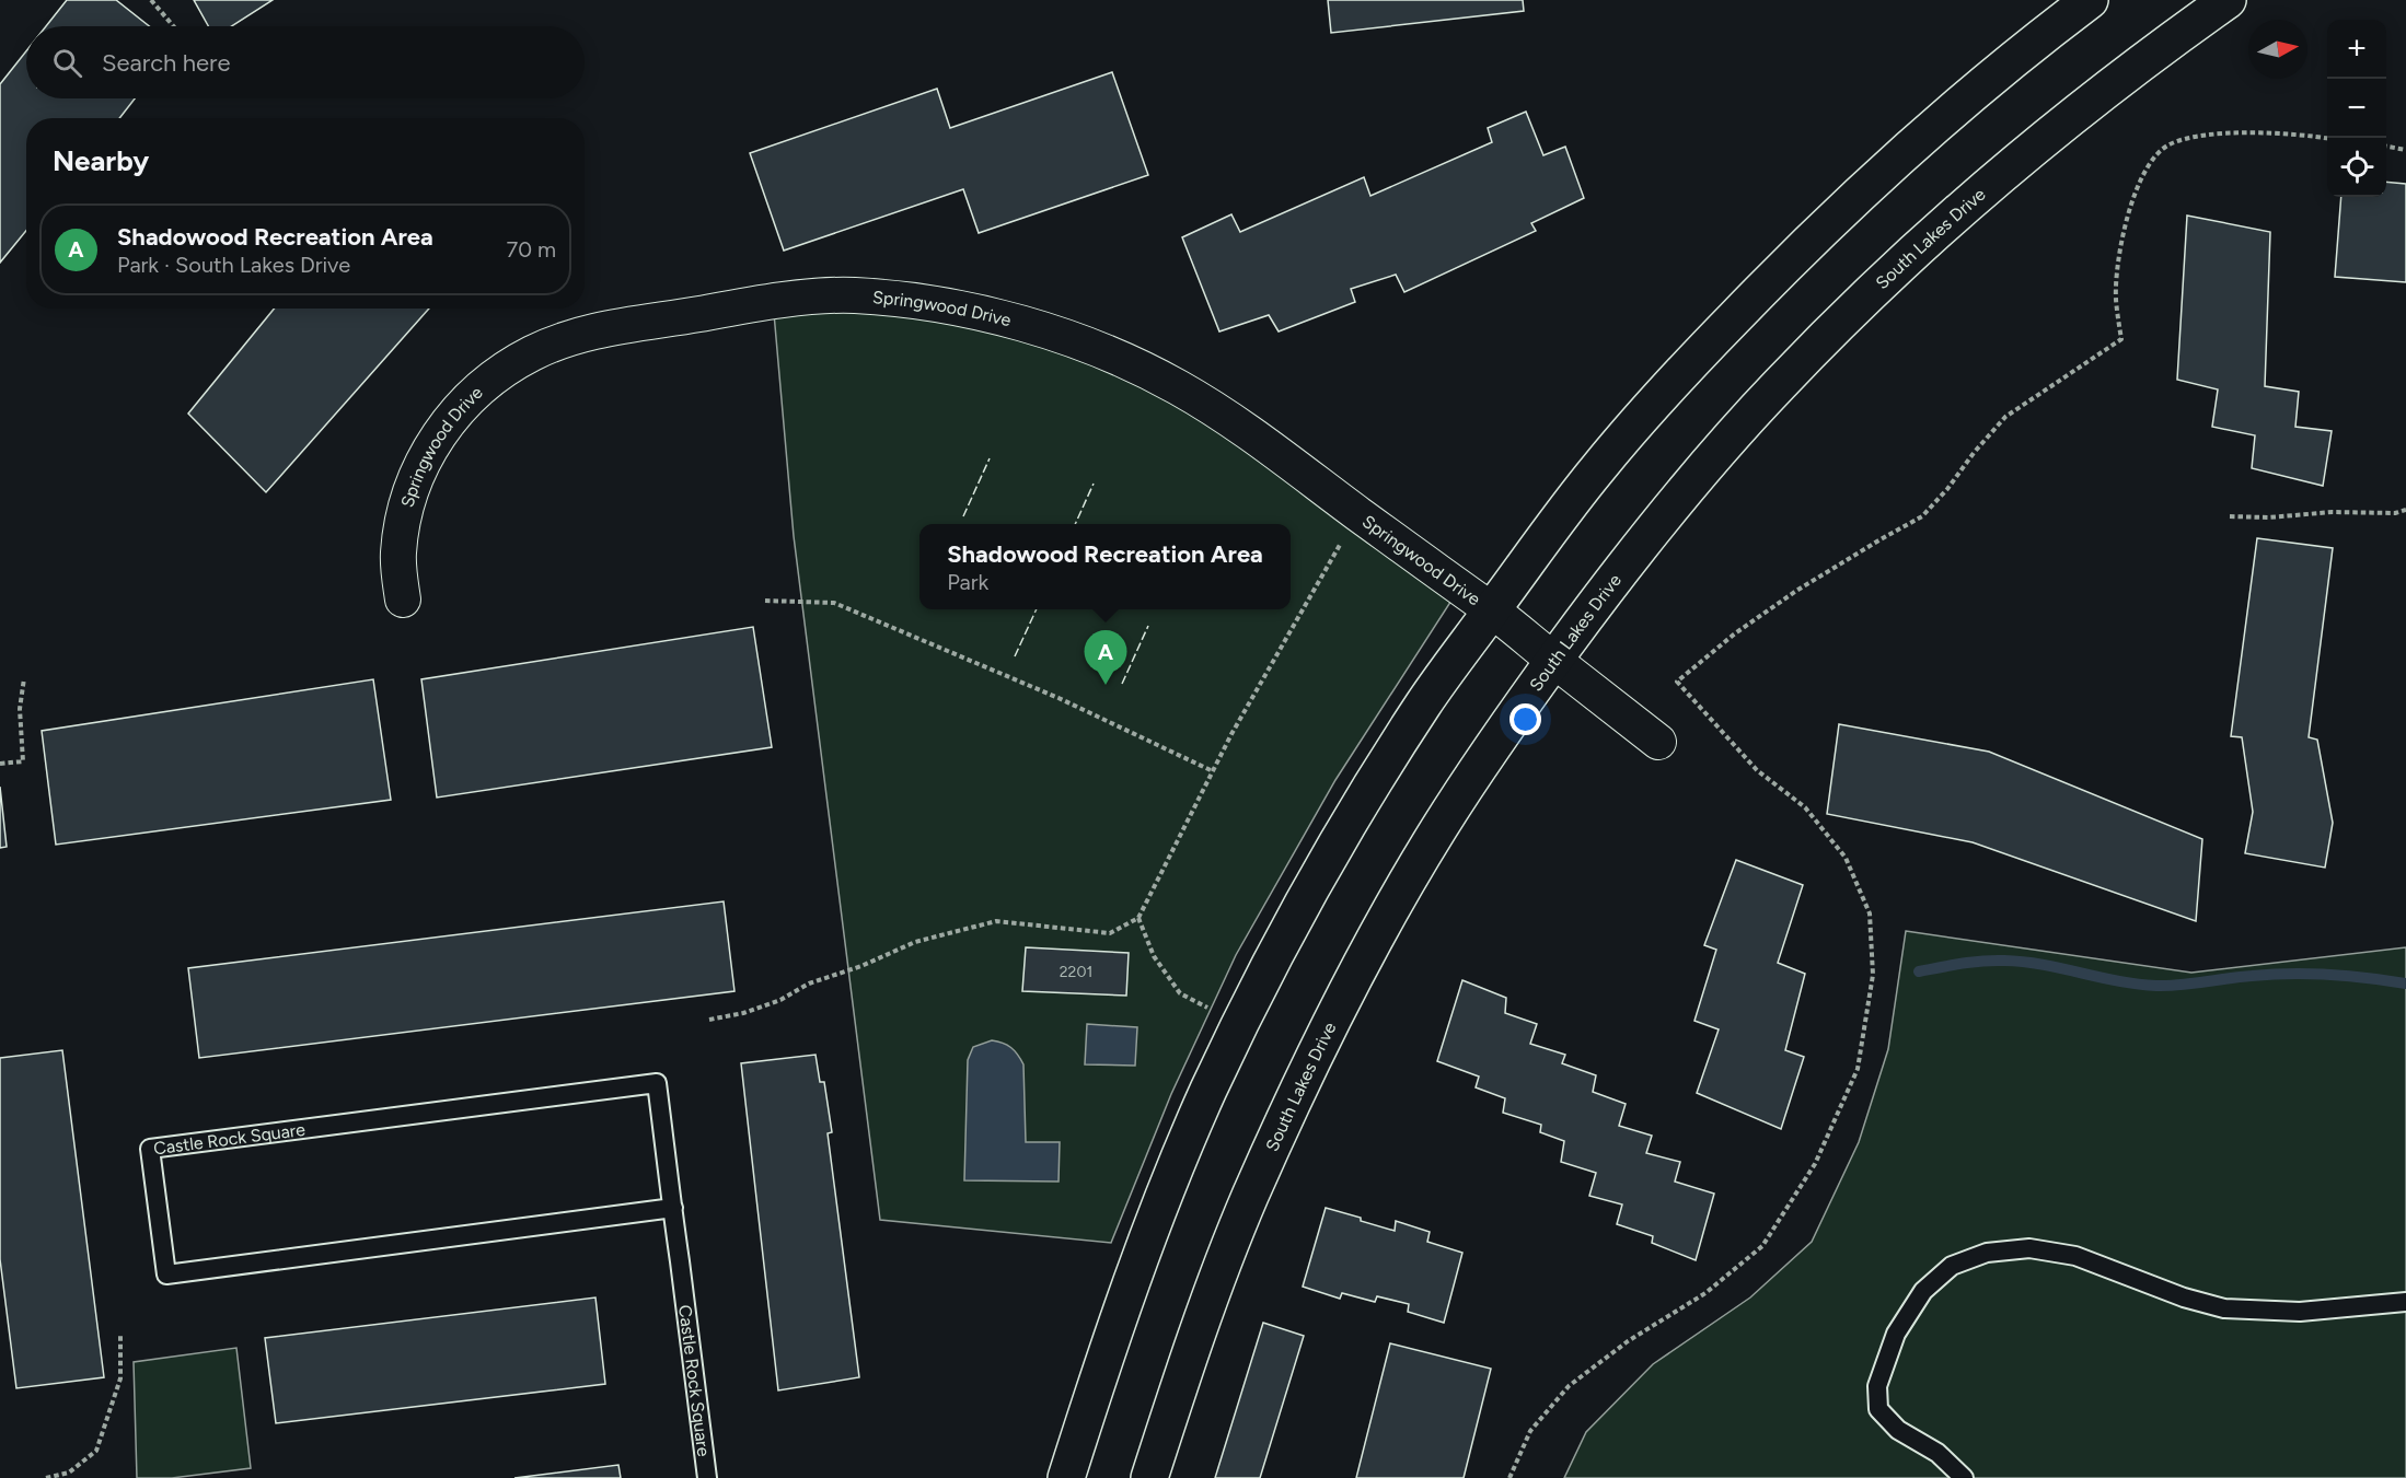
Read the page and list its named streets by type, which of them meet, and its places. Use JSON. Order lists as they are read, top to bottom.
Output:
{
  "streets": {
    "main road": ["South Lakes Drive"],
    "street": ["Springwood Drive"],
    "lane": ["Castle Rock Square"]
  },
  "crossings": [
    ["South Lakes Drive", "Springwood Drive"]
  ],
  "house_numbers": ["2201"],
  "north": "right",
  "page": {
    "map_buttons": ["+", "−"],
    "search": "Search here",
    "heading": "Nearby",
    "list": [
      {
        "mark": "A",
        "name": "Shadowood Recreation Area",
        "note": "Park · South Lakes Drive",
        "value": "70 m"
      }
    ],
    "popup": ["Shadowood Recreation Area", "Park"],
    "pins": "A"
  }
}
